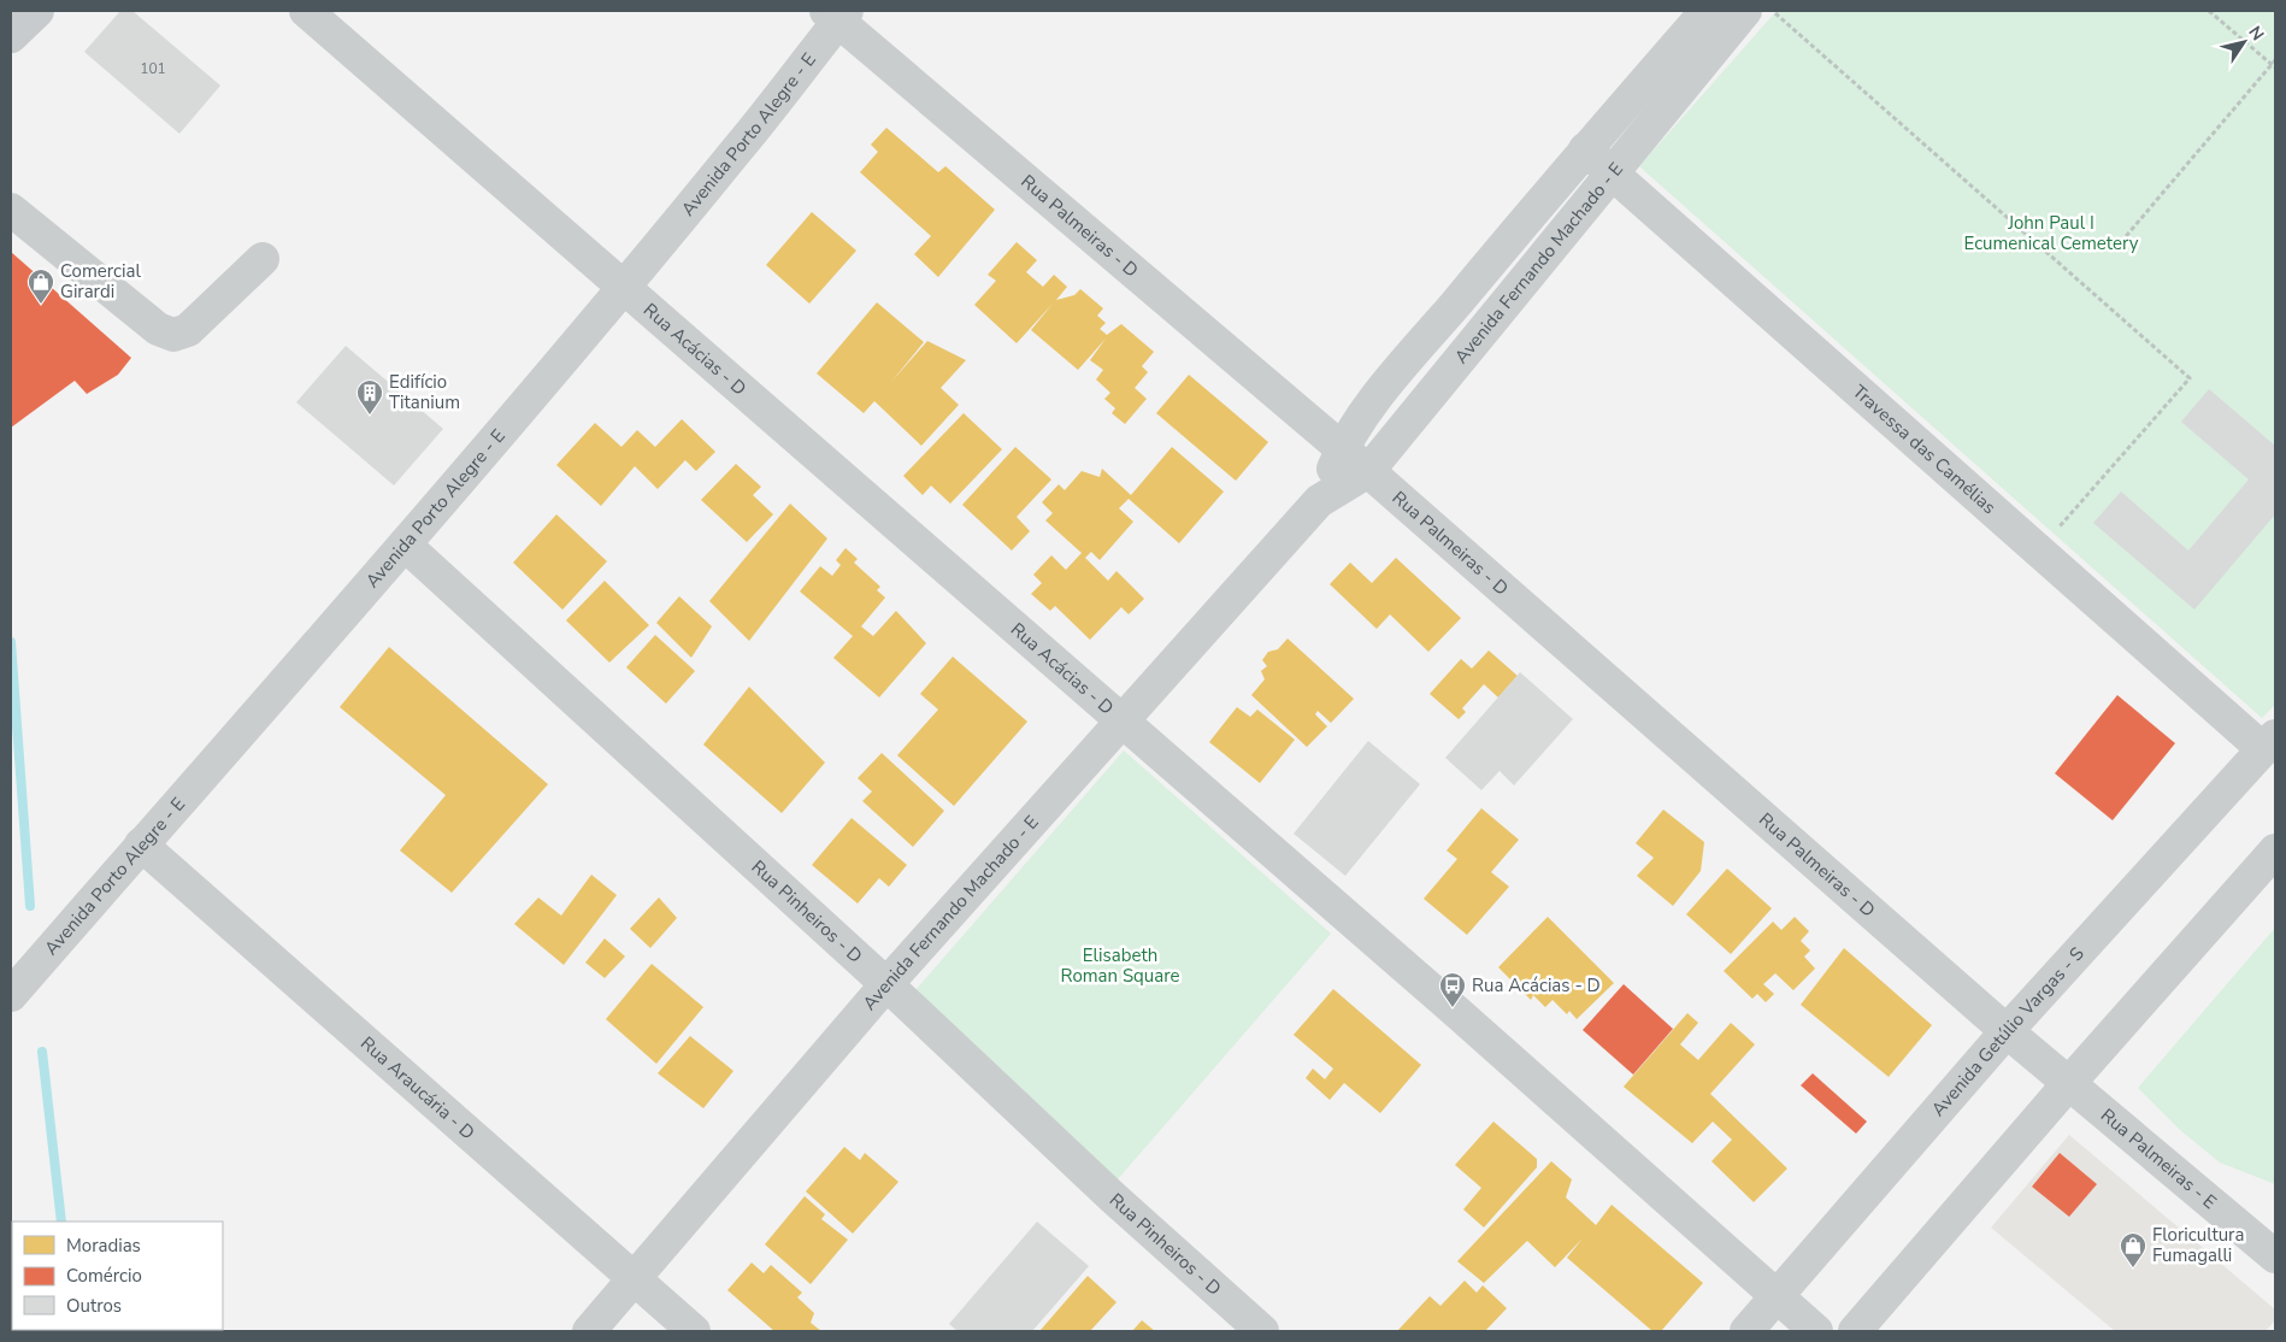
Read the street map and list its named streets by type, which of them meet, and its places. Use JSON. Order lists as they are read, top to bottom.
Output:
{
  "streets": {
    "street": [
      "Avenida Porto Alegre - E",
      "Rua Palmeiras - D",
      "Avenida Fernando Machado - E",
      "Rua Acácias - D",
      "Travessa das Camélias",
      "Rua Pinheiros - D",
      "Avenida Getúlio Vargas - S",
      "Rua Araucária - D",
      "Rua Palmeiras - E"
    ]
  },
  "crossings": [
    ["Avenida Porto Alegre - E", "Rua Palmeiras - D"],
    ["Avenida Porto Alegre - E", "Rua Acácias - D"],
    ["Avenida Porto Alegre - E", "Rua Pinheiros - D"],
    ["Avenida Porto Alegre - E", "Rua Araucária - D"],
    ["Rua Palmeiras - D", "Avenida Fernando Machado - E"],
    ["Rua Palmeiras - D", "Avenida Getúlio Vargas - S"],
    ["Rua Palmeiras - D", "Rua Palmeiras - E"],
    ["Avenida Fernando Machado - E", "Rua Acácias - D"],
    ["Avenida Fernando Machado - E", "Travessa das Camélias"],
    ["Avenida Fernando Machado - E", "Rua Pinheiros - D"],
    ["Avenida Fernando Machado - E", "Rua Araucária - D"],
    ["Rua Acácias - D", "Avenida Getúlio Vargas - S"],
    ["Travessa das Camélias", "Avenida Getúlio Vargas - S"]
  ],
  "parks": ["John Paul I Ecumenical Cemetery", "Elisabeth Roman Square"],
  "places": {
    "shop": ["Comercial Girardi", "Floricultura Fumagalli"],
    "building": ["Edifício Titanium"],
    "bus stop": ["Rua Acácias - D"]
  },
  "house_numbers": ["101"],
  "legend": ["Moradias", "Comércio", "Outros"],
  "north": "top right"
}
